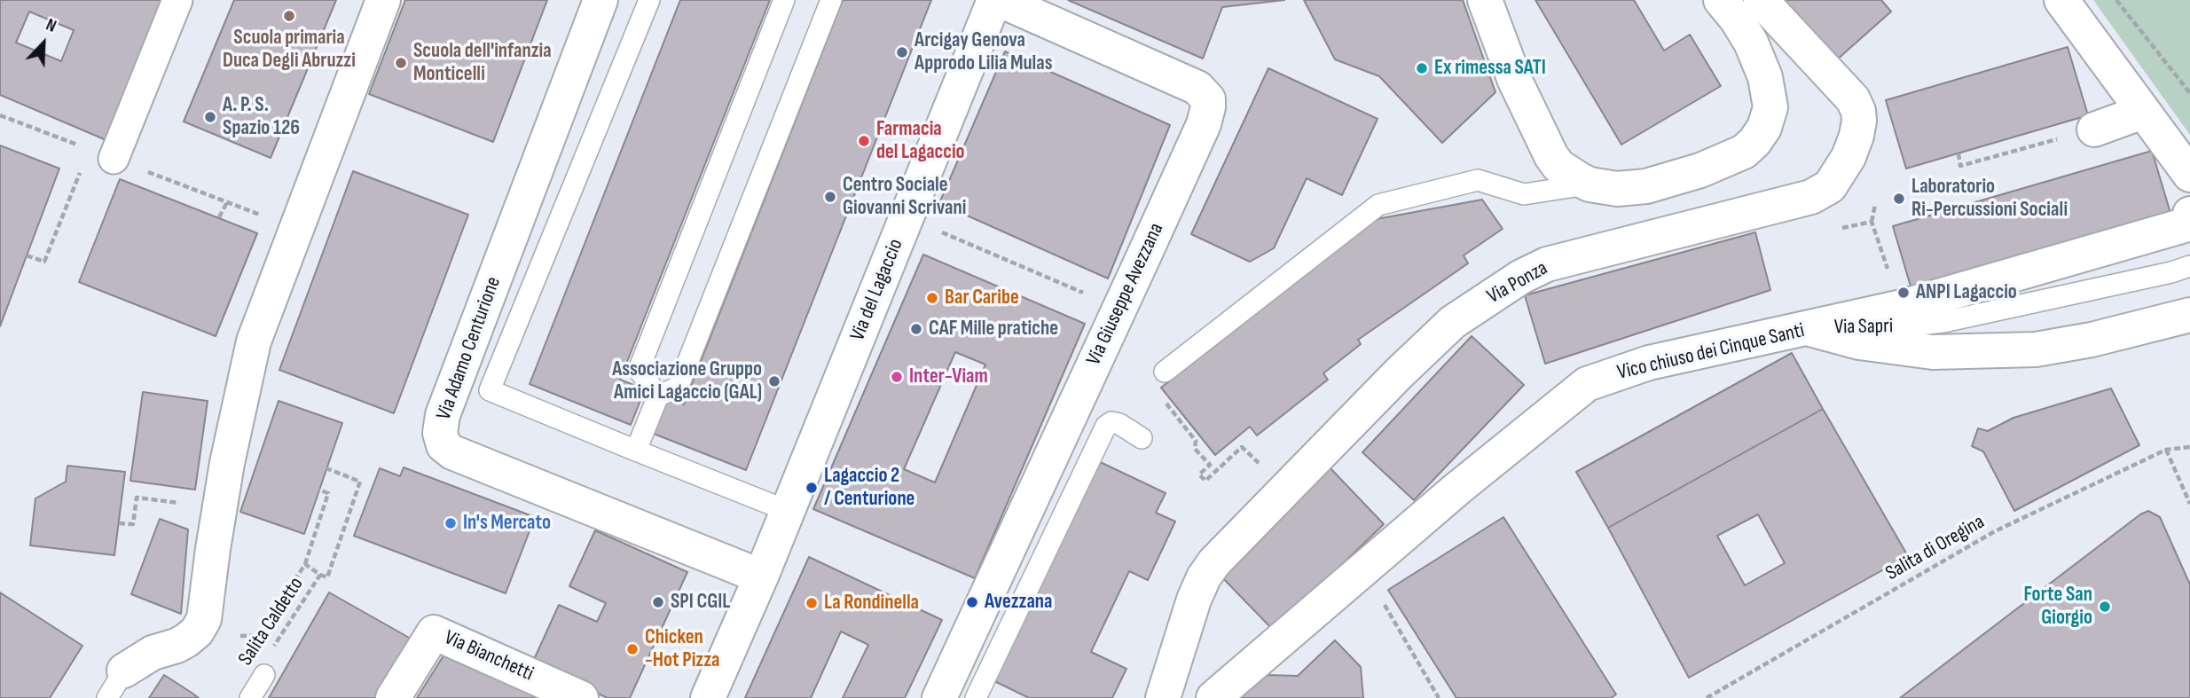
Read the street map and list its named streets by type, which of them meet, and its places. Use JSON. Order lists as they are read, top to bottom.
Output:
{
  "streets": {
    "street": [
      "Via Ponza",
      "Via del Lagaccio",
      "Via Giuseppe Avezzana",
      "Via Sapri",
      "Via Adamo Centurione",
      "Vico chiuso dei Cinque Santi",
      "Via Bianchetti"
    ],
    "path": ["Salita di Oregina", "Salita Caldetto"]
  },
  "crossings": [
    ["Via del Lagaccio", "Via Adamo Centurione"],
    ["Via Sapri", "Vico chiuso dei Cinque Santi"]
  ],
  "places": [
    "Scuola primaria Duca Degli Abruzzi",
    "Arcigay Genova Approdo Lilia Mulas",
    "Scuola dell'infanzia Monticelli",
    "Ex rimessa SATI",
    "A. P. S. Spazio 126",
    "Farmacia del Lagaccio",
    "Centro Sociale Giovanni Scrivani",
    "Laboratorio Ri-Percussioni Sociali",
    "ANPI Lagaccio",
    "Bar Caribe",
    "CAF Mille pratiche",
    "Inter-Viam",
    "Associazione Gruppo Amici Lagaccio (GAL)",
    "Lagaccio 2 / Centurione",
    "In's Mercato",
    "SPI CGIL",
    "Avezzana",
    "La Rondinella",
    "Forte San Giorgio",
    "Chicken -Hot Pizza"
  ],
  "north": "top right"
}
